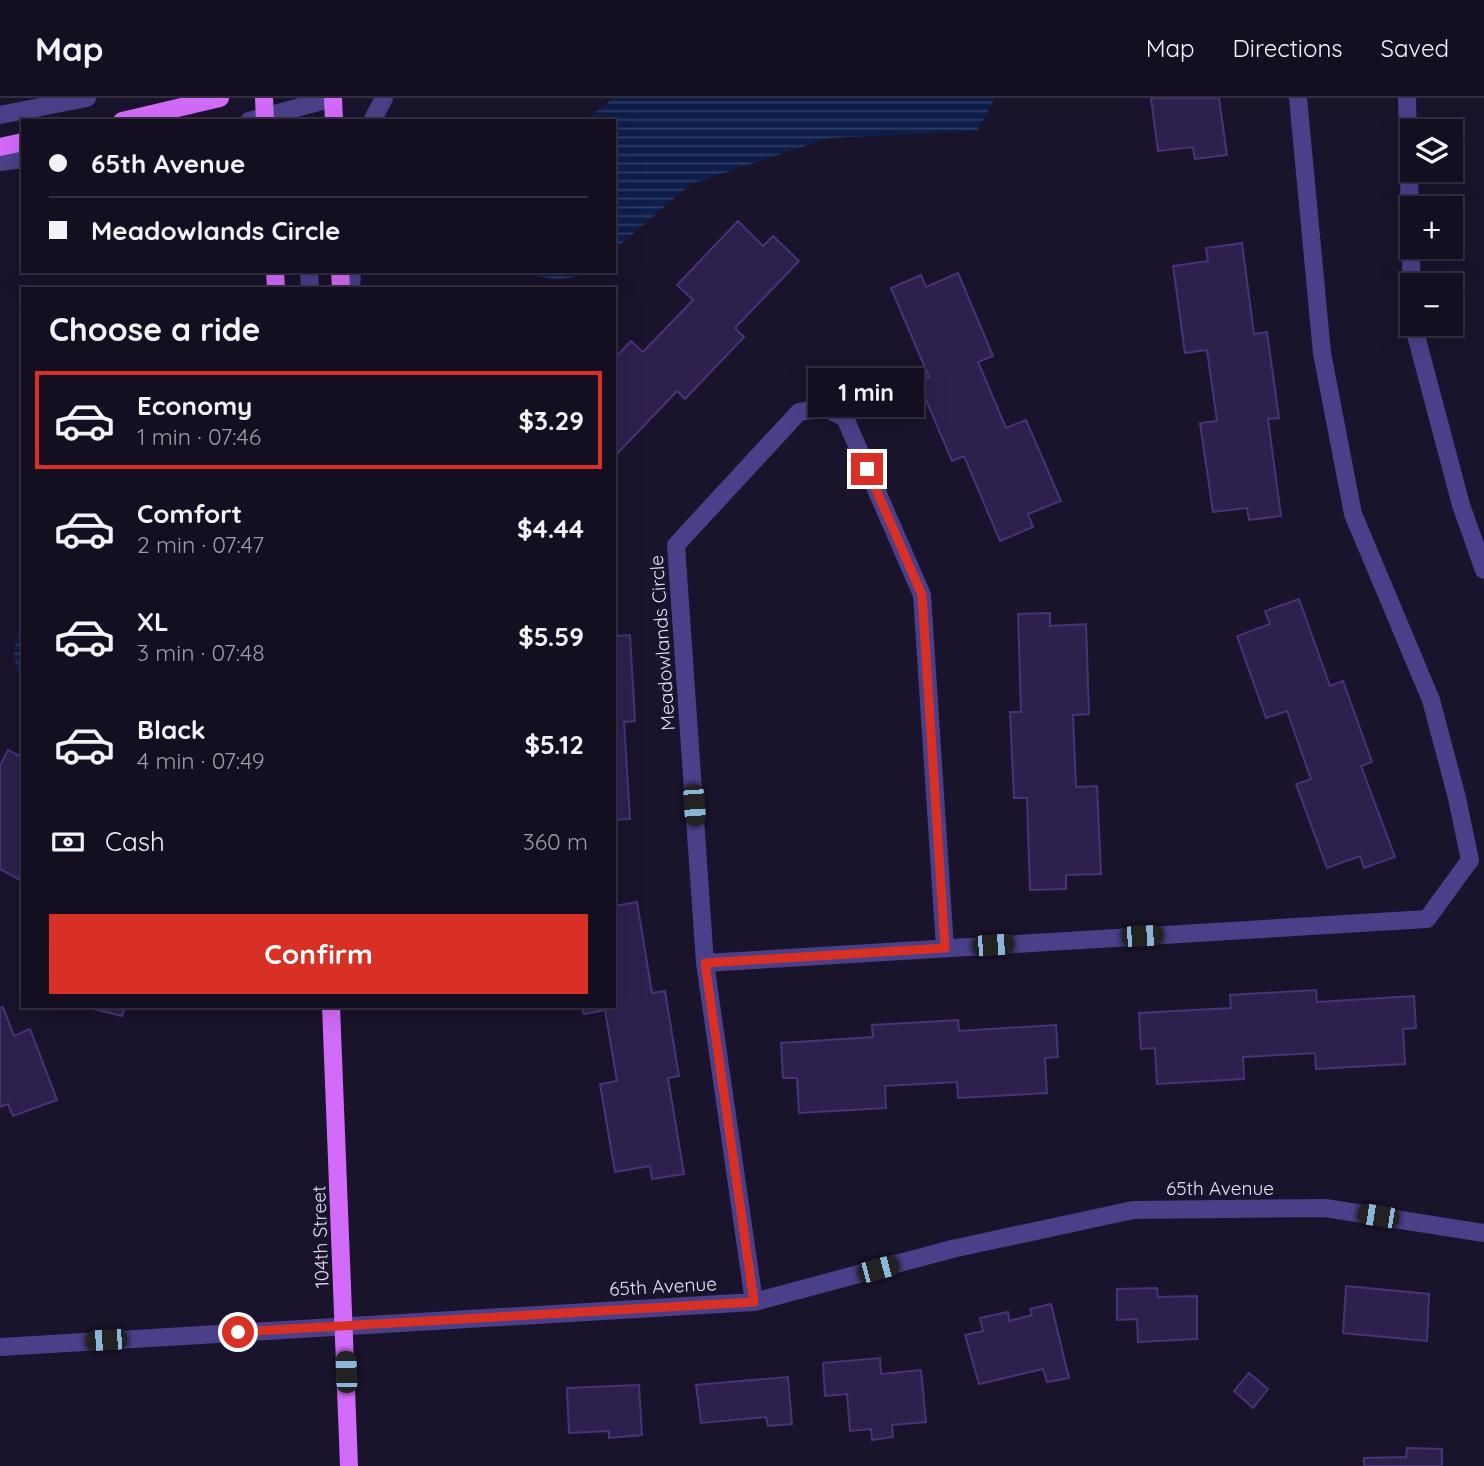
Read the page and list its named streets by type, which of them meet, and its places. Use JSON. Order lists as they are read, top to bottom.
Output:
{
  "streets": {
    "main road": ["104th Street"],
    "street": ["Meadowlands Circle", "65th Avenue"]
  },
  "crossings": [
    ["Meadowlands Circle", "65th Avenue"],
    ["65th Avenue", "104th Street"]
  ],
  "page": {
    "header": "Map",
    "nav": ["Map", "Directions", "Saved"],
    "map_buttons": ["+", "−"],
    "banner": ["65th Avenue", "Meadowlands Circle"],
    "heading": "Choose a ride",
    "bubble": "1 min",
    "list": [
      {
        "name": "Economy",
        "note": "1 min · 07:46",
        "value": "$3.29"
      },
      {
        "name": "Comfort",
        "note": "2 min · 07:47",
        "value": "$4.44"
      },
      {
        "name": "XL",
        "note": "3 min · 07:48",
        "value": "$5.59"
      },
      {
        "name": "Black",
        "note": "4 min · 07:49",
        "value": "$5.12"
      }
    ],
    "pay": ["Cash", "360 m"],
    "buttons": "Confirm"
  }
}
